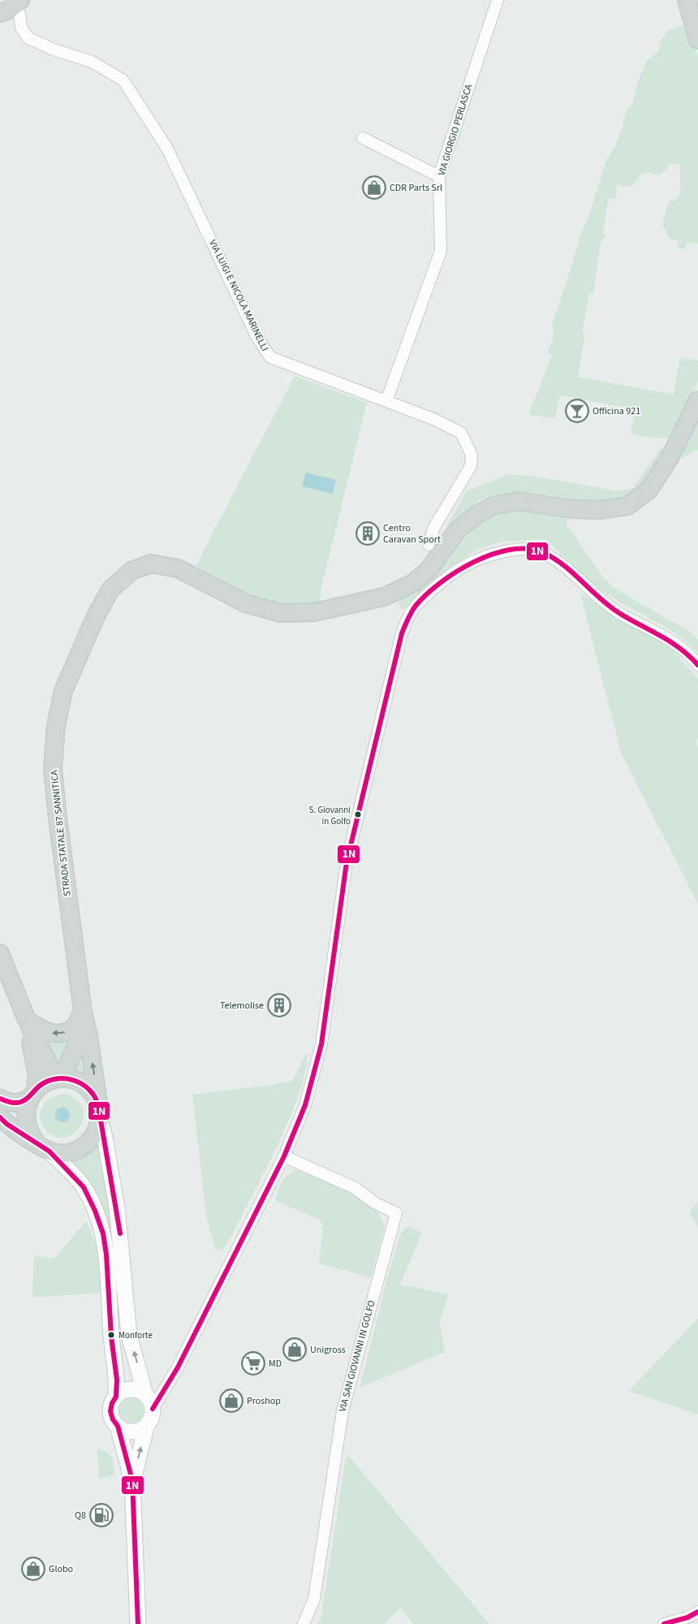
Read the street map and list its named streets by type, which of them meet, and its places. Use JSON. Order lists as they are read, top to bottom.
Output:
{
  "streets": {
    "main road": ["STRADA STATALE 87 SANNITICA"],
    "street": ["VIA GIORGIO PERLASCA", "VIA LUIGI E NICOLA MARINELLI", "VIA SAN GIOVANNI IN GOLFO"]
  },
  "crossings": [
    ["VIA GIORGIO PERLASCA", "VIA LUIGI E NICOLA MARINELLI"]
  ],
  "places": {
    "shop": [
      "CDR Parts Srl",
      "Unigross",
      "Proshop",
      "Globo"
    ],
    "bar": ["Officina 921"],
    "building": ["Centro Caravan Sport", "Telemolise"],
    "other": ["S. Giovanni in Golfo", "Monforte"],
    "supermarket": ["MD"],
    "fuel station": ["Q8"]
  },
  "lines": ["transit line 1N"]
}
